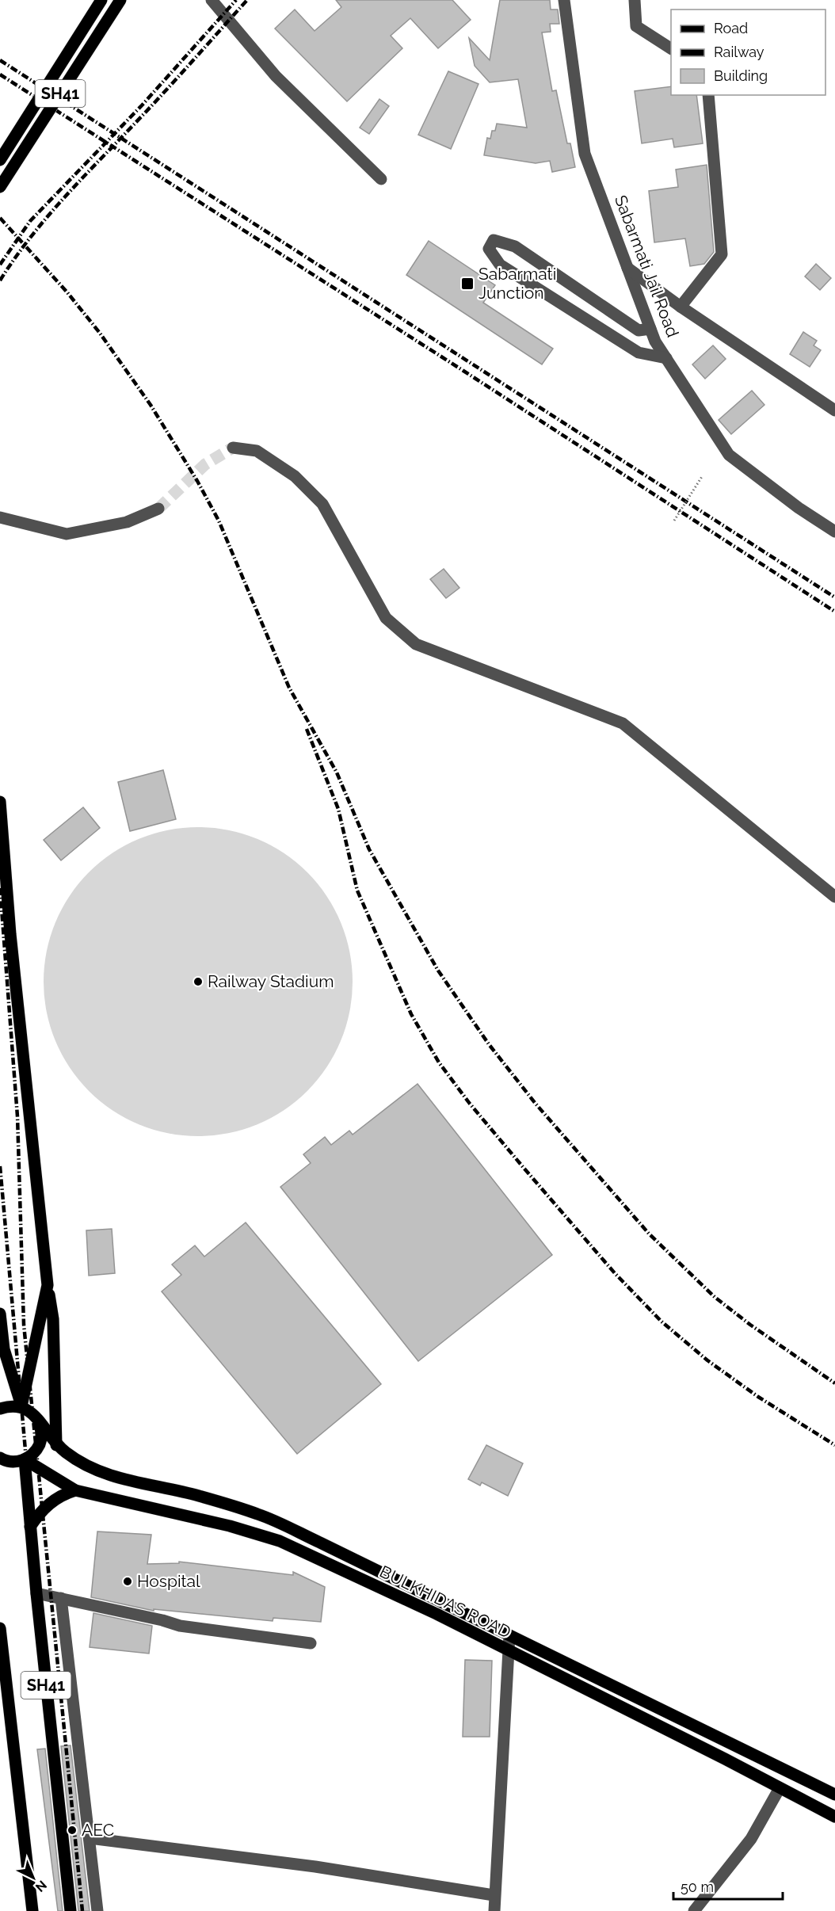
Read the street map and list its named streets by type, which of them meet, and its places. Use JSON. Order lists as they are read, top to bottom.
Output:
{
  "streets": {
    "main road": ["SH41", "BULKHIDAS ROAD"],
    "street": ["Sabarmati Jail Road"]
  },
  "crossings": [
    ["SH41", "BULKHIDAS ROAD"]
  ],
  "places": {
    "transit": ["Sabarmati Junction"],
    "other": ["Railway Stadium", "Hospital", "AEC"]
  },
  "legend": ["Road", "Railway", "Building"],
  "scale_bar": "50 m",
  "north": "bottom right"
}
